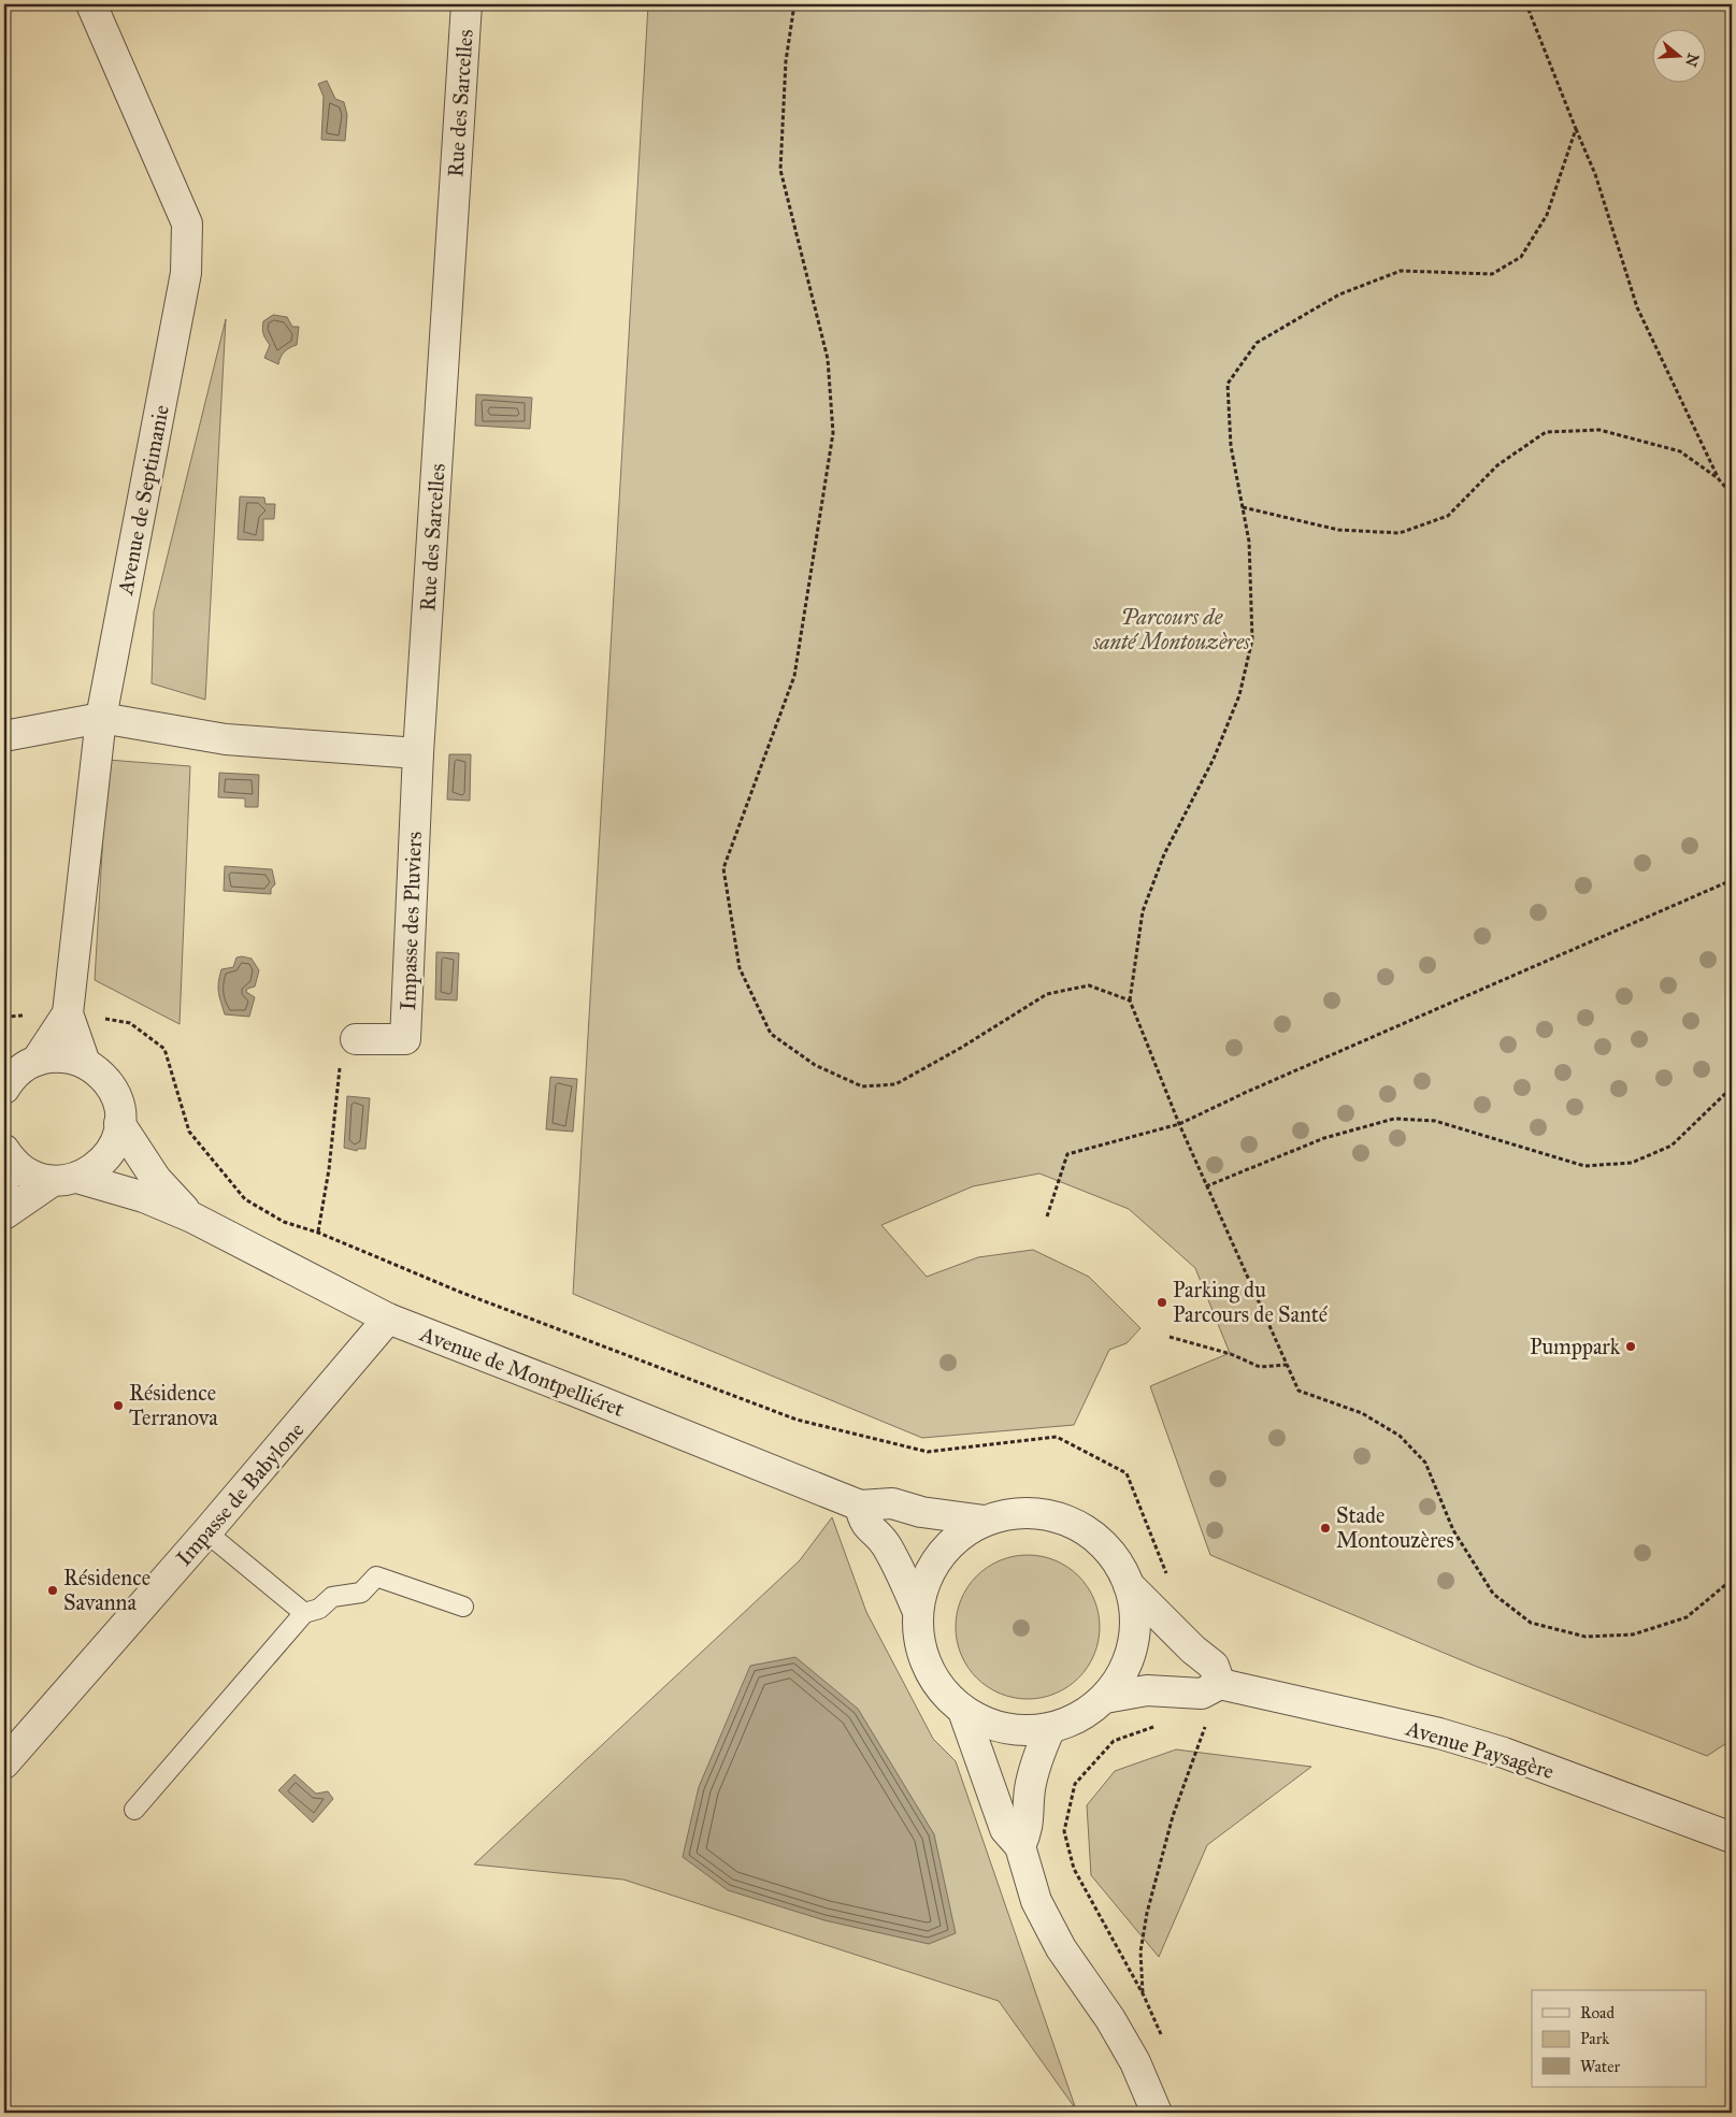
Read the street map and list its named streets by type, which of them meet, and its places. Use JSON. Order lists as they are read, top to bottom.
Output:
{
  "streets": {
    "street": [
      "Rue des Sarcelles",
      "Avenue de Septimanie",
      "Impasse des Pluviers",
      "Avenue de Montpelliéret",
      "Impasse de Babylone",
      "Avenue Paysagère"
    ]
  },
  "crossings": [
    ["Rue des Sarcelles", "Impasse des Pluviers"],
    ["Avenue de Montpelliéret", "Impasse de Babylone"]
  ],
  "parks": ["Parcours de santé Montouzères"],
  "places": [
    "Parking du Parcours de Santé",
    "Pumppark",
    "Résidence Terranova",
    "Stade Montouzères",
    "Résidence Savanna"
  ],
  "legend": ["Road", "Park", "Water"],
  "north": "right"
}
